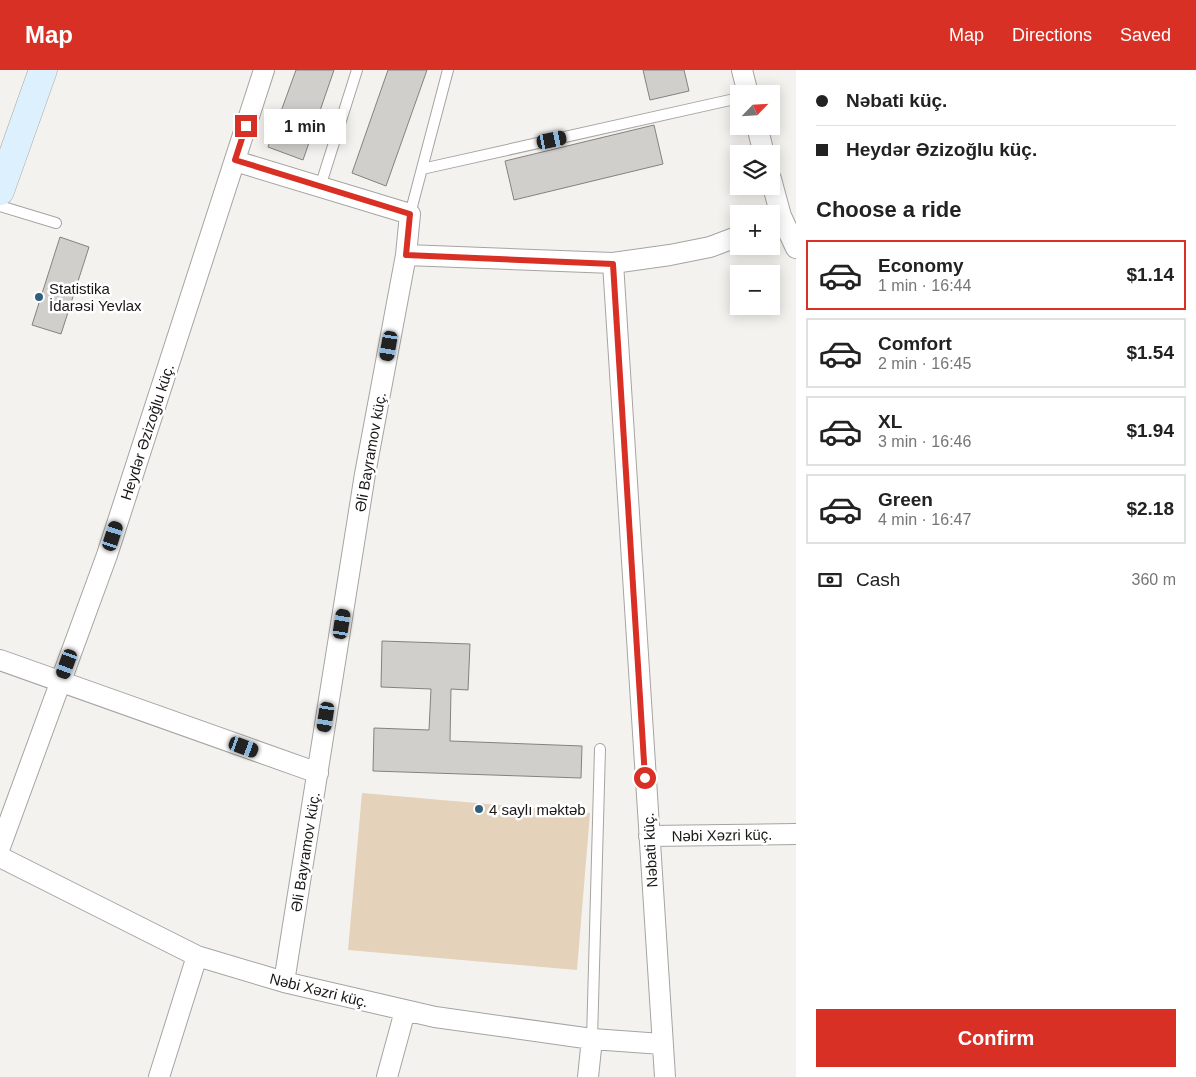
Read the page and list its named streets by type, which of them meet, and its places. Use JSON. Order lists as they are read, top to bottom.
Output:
{
  "streets": {
    "street": [
      "Heydər Əzizoğlu küç.",
      "Əli Bayramov küç.",
      "Nəbi Xəzri küç.",
      "Nəbati küç."
    ]
  },
  "crossings": [
    ["Əli Bayramov küç.", "Nəbi Xəzri küç."],
    ["Nəbi Xəzri küç.", "Nəbati küç."]
  ],
  "places": ["Statistika İdarəsi Yevlax", "4 saylı məktəb"],
  "north": "top right",
  "page": {
    "header": "Map",
    "nav": ["Map", "Directions", "Saved"],
    "banner": ["Nəbati küç.", "Heydər Əzizoğlu küç."],
    "map_buttons": ["+", "−"],
    "bubble": "1 min",
    "heading": "Choose a ride",
    "list": [
      {
        "name": "Economy",
        "note": "1 min · 16:44",
        "value": "$1.14"
      },
      {
        "name": "Comfort",
        "note": "2 min · 16:45",
        "value": "$1.54"
      },
      {
        "name": "XL",
        "note": "3 min · 16:46",
        "value": "$1.94"
      },
      {
        "name": "Green",
        "note": "4 min · 16:47",
        "value": "$2.18"
      }
    ],
    "pay": ["Cash", "360 m"],
    "buttons": "Confirm"
  }
}
